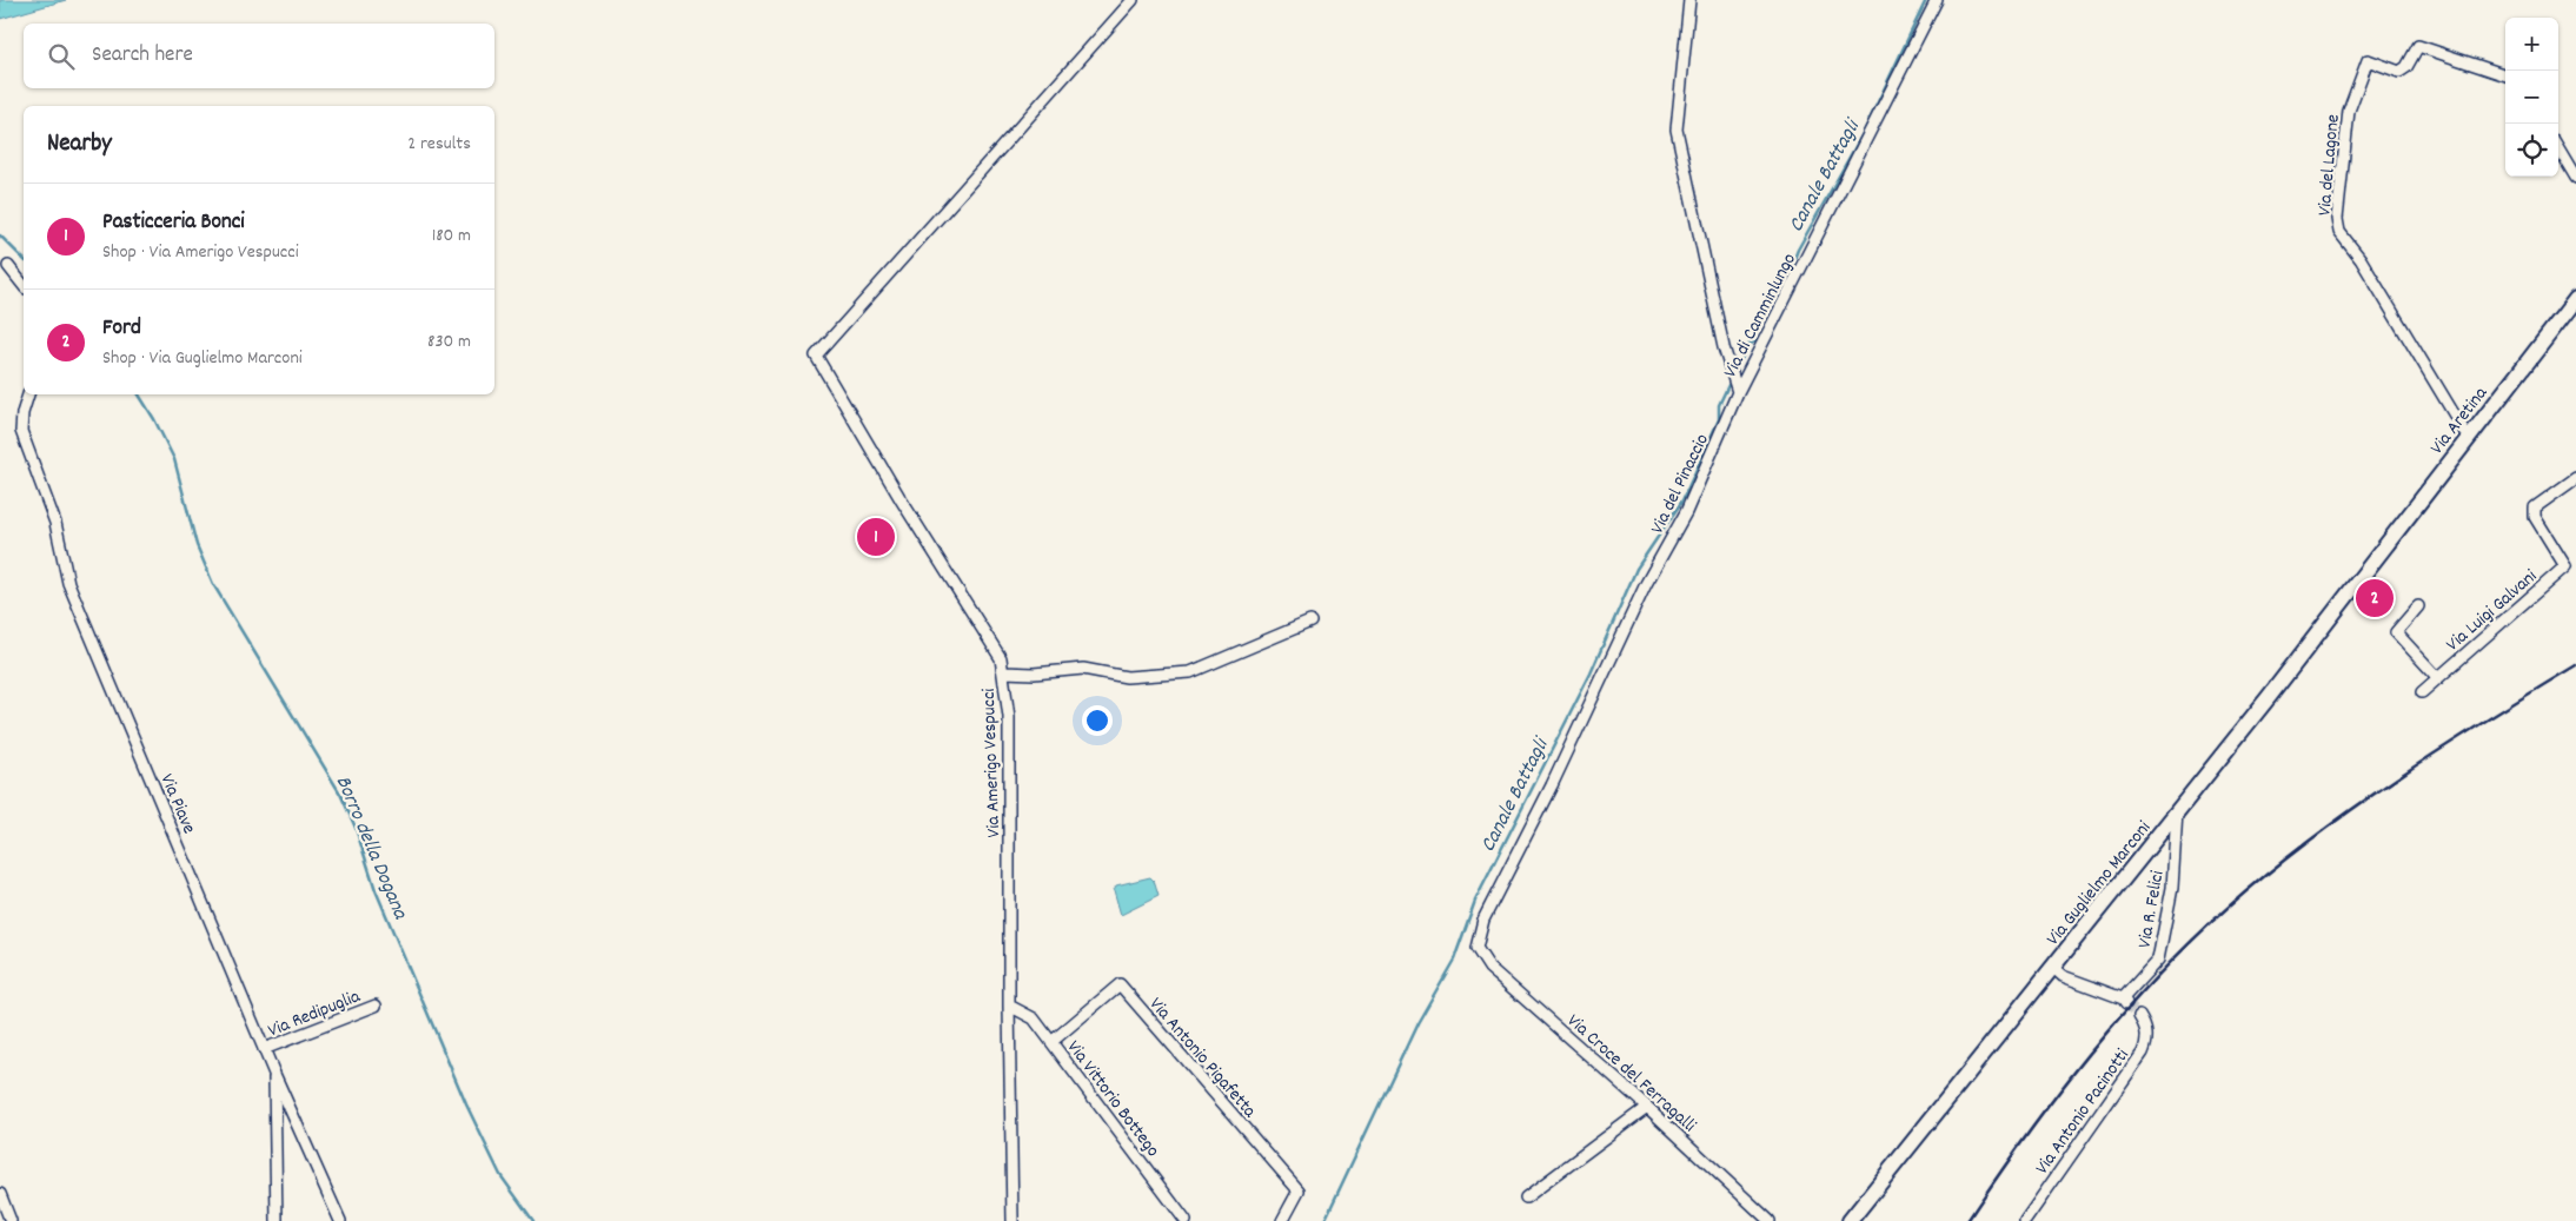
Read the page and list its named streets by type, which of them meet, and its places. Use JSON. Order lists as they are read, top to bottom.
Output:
{
  "streets": {
    "street": [
      "Via del Lagone",
      "Via di Camminlungo",
      "Via Aretina",
      "Via del Pinaccio",
      "Via Luigi Galvani",
      "Via Amerigo Vespucci",
      "Via Piave",
      "Via Guglielmo Marconi",
      "Via R. Felici",
      "Via Redipuglia",
      "Via Antonio Pigafetta",
      "Via Croce del Ferragalli",
      "Via Vittorio Bottego",
      "Via Antonio Pacinotti"
    ]
  },
  "crossings": [
    ["Via del Lagone", "Via Aretina"],
    ["Via di Camminlungo", "Via del Pinaccio"],
    ["Via Aretina", "Via Guglielmo Marconi"],
    ["Via del Pinaccio", "Via Croce del Ferragalli"],
    ["Via Amerigo Vespucci", "Via Vittorio Bottego"],
    ["Via Piave", "Via Redipuglia"],
    ["Via Guglielmo Marconi", "Via R. Felici"],
    ["Via Antonio Pigafetta", "Via Vittorio Bottego"]
  ],
  "water": ["Canale Battagli", "Borro della Dogana"],
  "page": {
    "map_buttons": ["+", "−"],
    "search": "Search here",
    "heading": ["Nearby", "2 results"],
    "list": [
      {
        "mark": "1",
        "name": "Pasticceria Bonci",
        "note": "Shop · Via Amerigo Vespucci",
        "value": "180 m"
      },
      {
        "mark": "2",
        "name": "Ford",
        "note": "Shop · Via Guglielmo Marconi",
        "value": "830 m"
      }
    ],
    "pins": ["1", "2"]
  }
}
